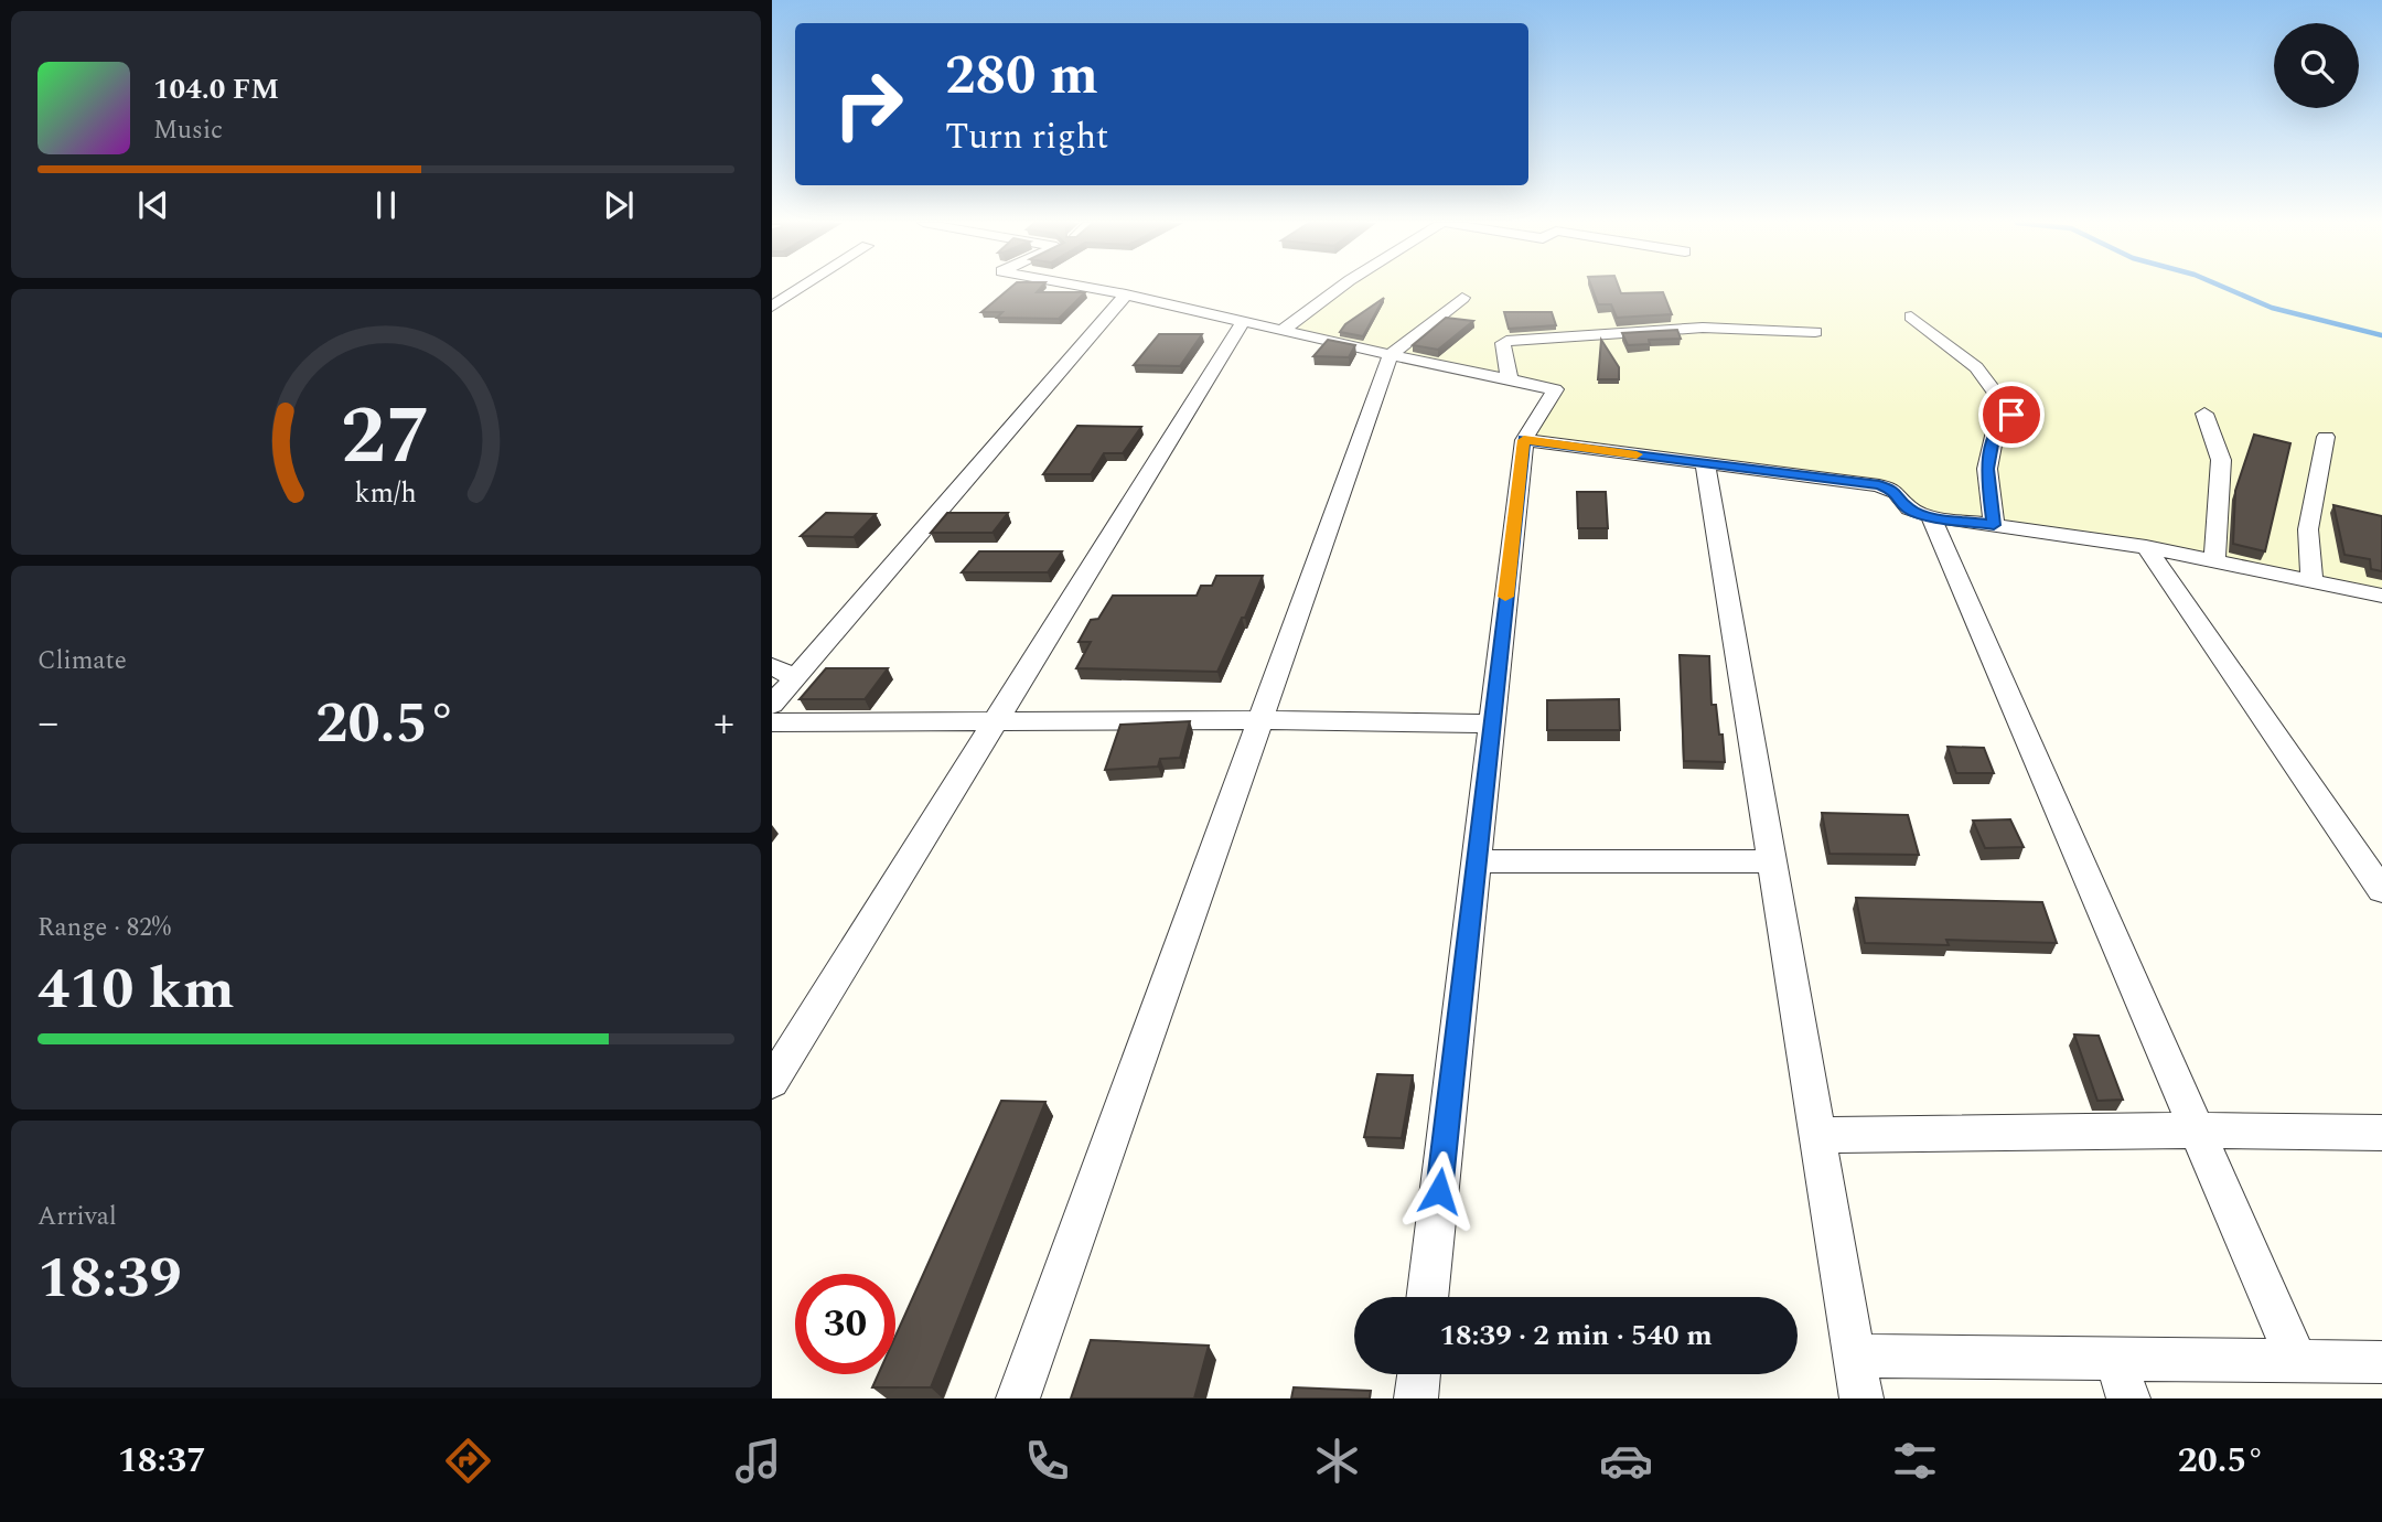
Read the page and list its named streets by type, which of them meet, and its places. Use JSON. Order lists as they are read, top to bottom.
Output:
{
  "page": {
    "turn": ["280 m", "Turn right"],
    "song": ["104.0 FM", "Music"],
    "tile": [
      "Climate",
      ["Range · 82%", "410 km"],
      ["Arrival", "18:39"]
    ],
    "heat": ["−", "20.5°", "+"],
    "limit": "30",
    "trip": "18:39 · 2 min · 540 m",
    "tabs": ["18:37", "20.5°"],
    "gauge": ["27", "km/h"]
  }
}
